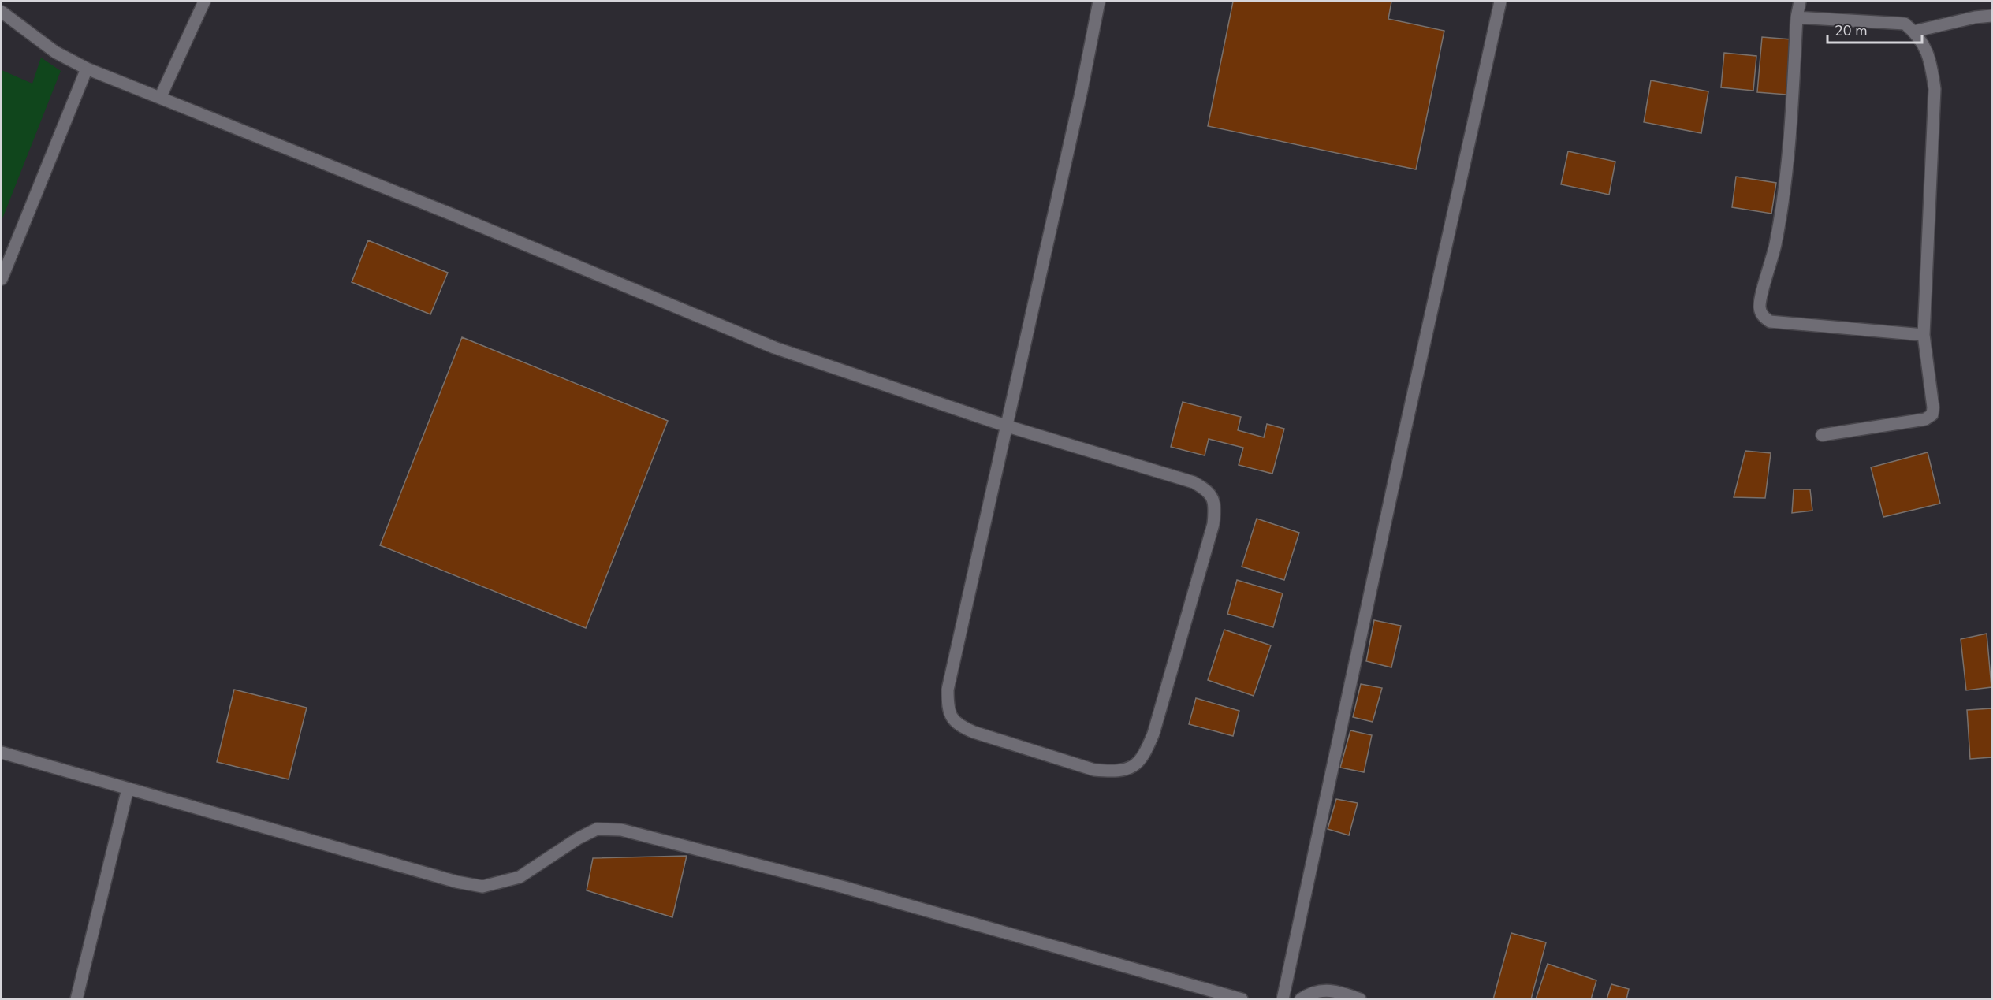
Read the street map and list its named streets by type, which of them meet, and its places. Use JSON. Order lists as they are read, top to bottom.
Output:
{
  "scale_bar": "20 m"
}
